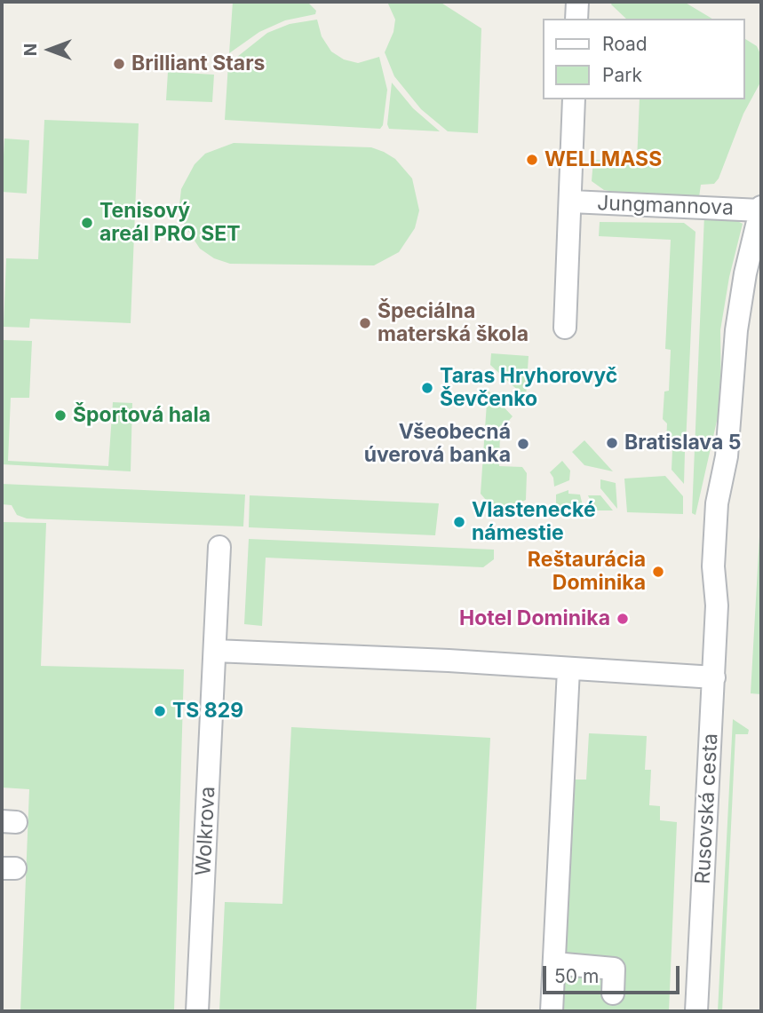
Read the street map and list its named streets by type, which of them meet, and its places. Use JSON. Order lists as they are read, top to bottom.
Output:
{
  "streets": {
    "street": ["Jungmannova", "Rusovská cesta", "Wolkrova"]
  },
  "crossings": [
    ["Jungmannova", "Rusovská cesta"]
  ],
  "places": [
    "Brilliant Stars",
    "WELLMASS",
    "Tenisový areál PRO SET",
    "Špeciálna materská škola",
    "Taras Hryhorovyč Ševčenko",
    "Športová hala",
    "Bratislava 5",
    "Všeobecná úverová banka",
    "Vlastenecké námestie",
    "Reštaurácia Dominika",
    "Hotel Dominika",
    "TS 829"
  ],
  "legend": ["Road", "Park"],
  "scale_bar": "50 m",
  "north": "left"
}
